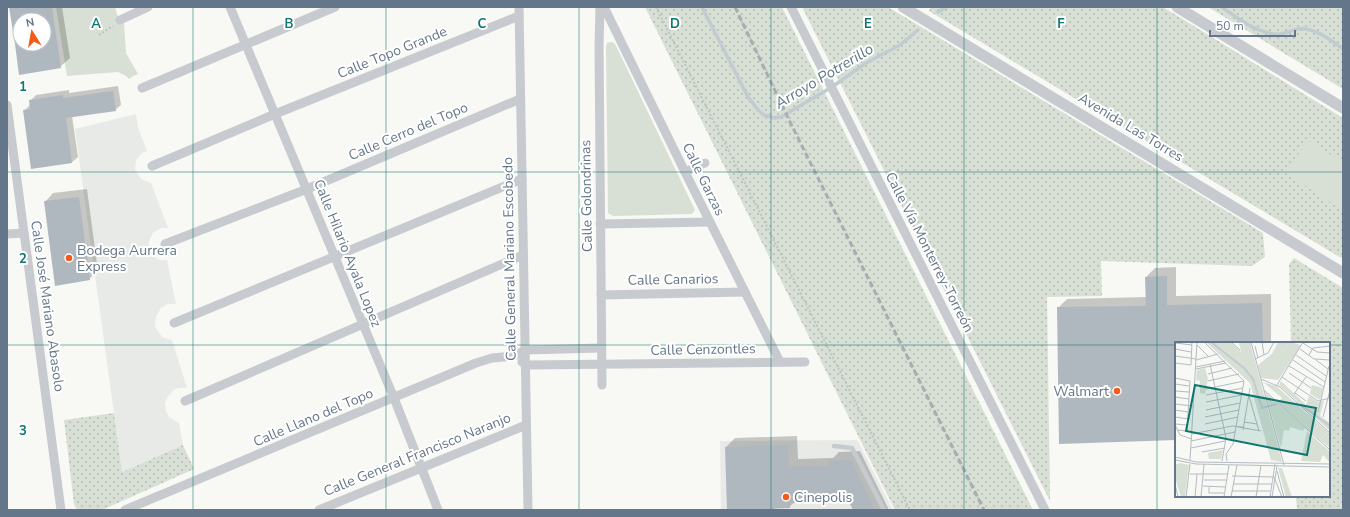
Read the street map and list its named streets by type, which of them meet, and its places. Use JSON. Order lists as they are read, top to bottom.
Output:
{
  "streets": {
    "street": [
      "Calle Topo Grande",
      "Avenida Las Torres",
      "Calle Cerro del Topo",
      "Calle Garzas",
      "Calle Golondrinas",
      "Calle Vía Monterrey-Torreón",
      "Calle Hilario Ayala Lopez",
      "Calle General Mariano Escobedo",
      "Calle Canarios",
      "Calle José Mariano Abasolo",
      "Calle Cenzontles",
      "Calle Llano del Topo",
      "Calle General Francisco Naranjo"
    ]
  },
  "crossings": [
    ["Calle Topo Grande", "Calle Hilario Ayala Lopez"],
    ["Calle Topo Grande", "Calle General Mariano Escobedo"],
    ["Calle Cerro del Topo", "Calle Hilario Ayala Lopez"],
    ["Calle Cerro del Topo", "Calle General Mariano Escobedo"],
    ["Calle Garzas", "Calle Canarios"],
    ["Calle Garzas", "Calle Cenzontles"],
    ["Calle Golondrinas", "Calle Canarios"],
    ["Calle Golondrinas", "Calle Cenzontles"],
    ["Calle Hilario Ayala Lopez", "Calle Llano del Topo"],
    ["Calle Hilario Ayala Lopez", "Calle General Francisco Naranjo"],
    ["Calle General Mariano Escobedo", "Calle Cenzontles"],
    ["Calle General Mariano Escobedo", "Calle Llano del Topo"],
    ["Calle General Mariano Escobedo", "Calle General Francisco Naranjo"]
  ],
  "water": ["Arroyo Potrerillo"],
  "places": ["Bodega Aurrera Express", "Walmart", "Cinepolis"],
  "scale_bar": "50 m",
  "north": "top",
  "grid": {
    "columns": [
      "A",
      "B",
      "C",
      "D",
      "E",
      "F"
    ],
    "rows": ["1", "2", "3"]
  }
}
